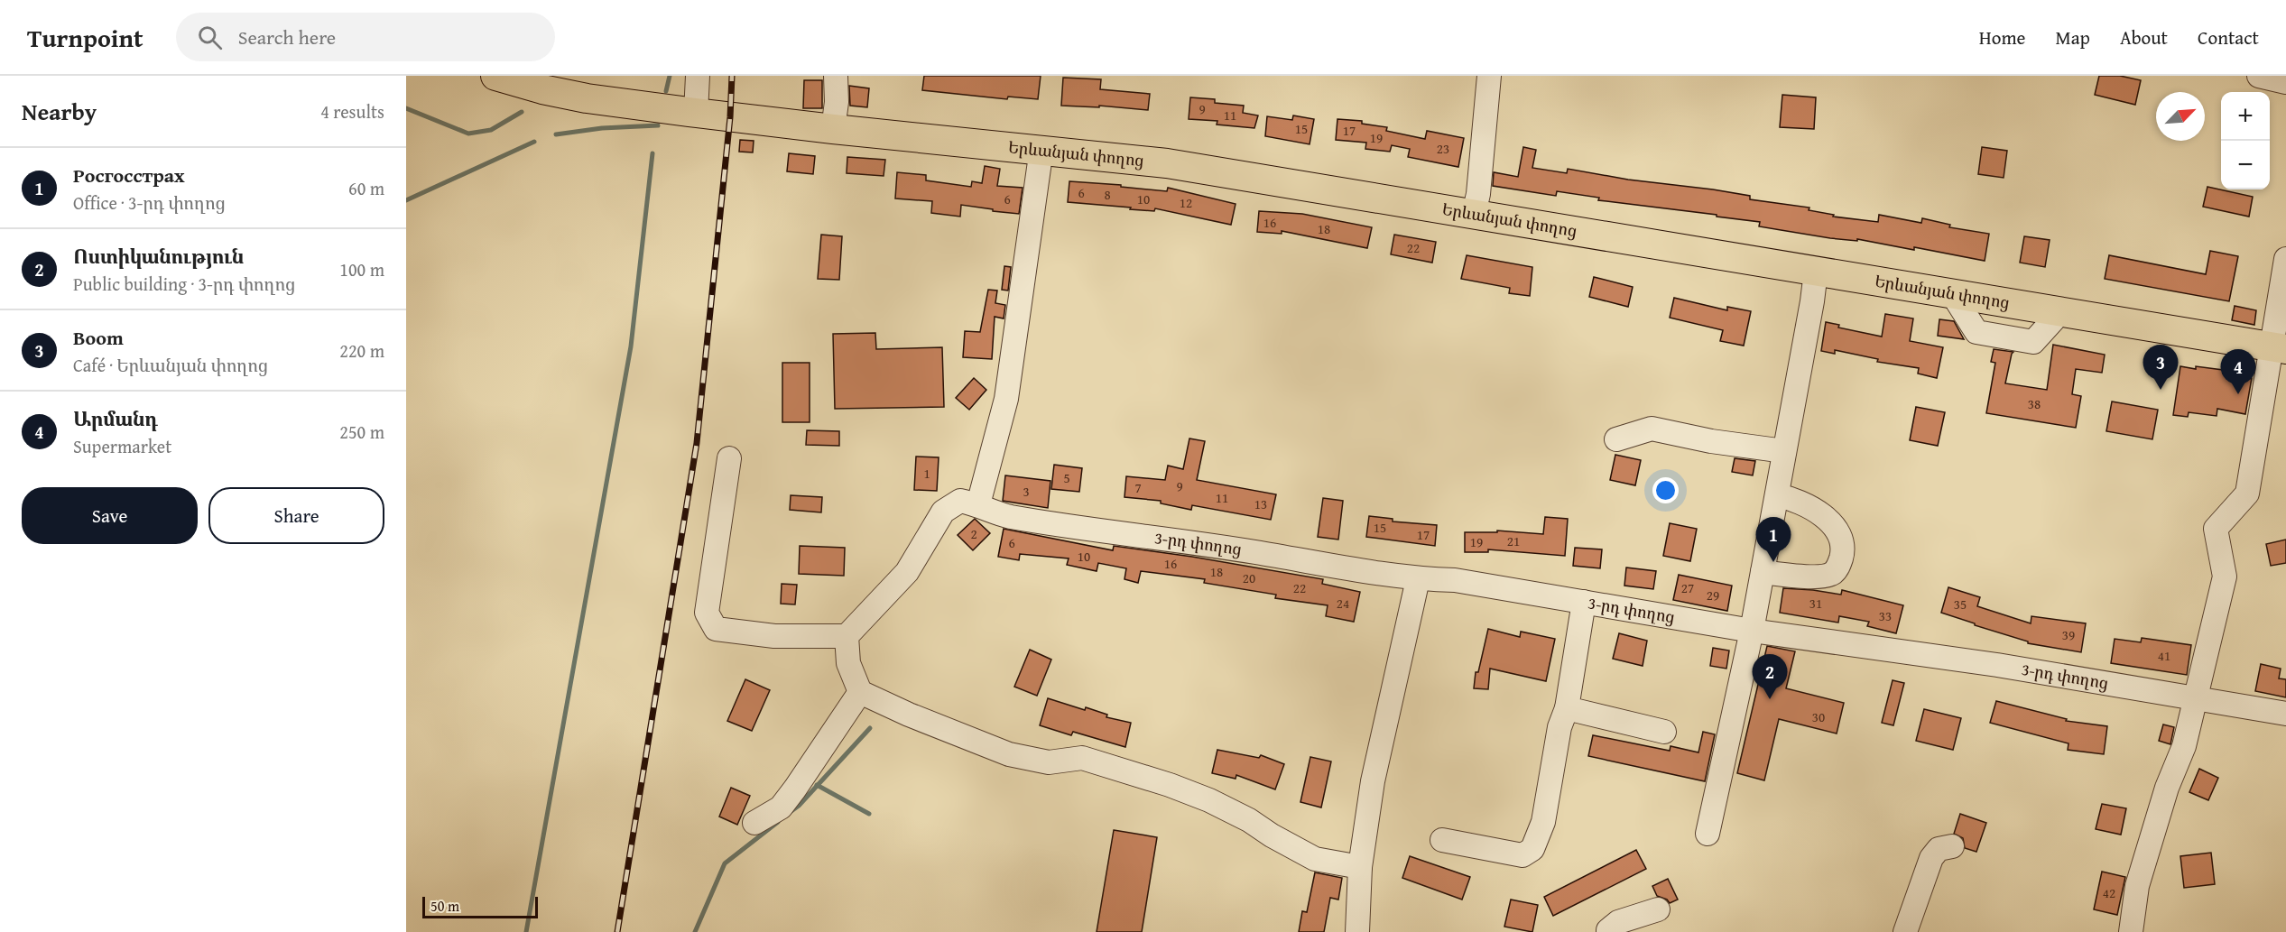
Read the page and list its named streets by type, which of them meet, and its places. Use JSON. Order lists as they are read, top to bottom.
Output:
{
  "streets": {
    "main road": ["Երևանյան փողոց"],
    "street": ["3-րդ փողոց"]
  },
  "house_numbers": [
    "9",
    "11",
    "15",
    "17",
    "19",
    "23",
    "6",
    "8",
    "6",
    "10",
    "12",
    "16",
    "18",
    "22",
    "38",
    "1",
    "5",
    "9",
    "7",
    "3",
    "11",
    "13",
    "15",
    "2",
    "17",
    "21",
    "19",
    "6",
    "10",
    "16",
    "18",
    "20",
    "22",
    "27",
    "29",
    "24",
    "31",
    "35",
    "33",
    "39",
    "41",
    "30",
    "42"
  ],
  "scale_bar": "50 m",
  "north": "top right",
  "page": {
    "header": "Turnpoint",
    "search": "Search here",
    "nav": [
      "Home",
      "Map",
      "About",
      "Contact"
    ],
    "heading": ["Nearby", "4 results"],
    "map_buttons": ["+", "−"],
    "list": [
      {
        "mark": "1",
        "name": "Росгосстрах",
        "note": "Office · 3-րդ փողոց",
        "value": "60 m"
      },
      {
        "mark": "2",
        "name": "Ոստիկանություն",
        "note": "Public building · 3-րդ փողոց",
        "value": "100 m"
      },
      {
        "mark": "3",
        "name": "Boom",
        "note": "Café · Երևանյան փողոց",
        "value": "220 m"
      },
      {
        "mark": "4",
        "name": "Արմանդ",
        "note": "Supermarket",
        "value": "250 m"
      }
    ],
    "pins": [
      "3",
      "4",
      "1",
      "2"
    ],
    "buttons": ["Save", "Share"],
    "scale": "50 m"
  }
}
